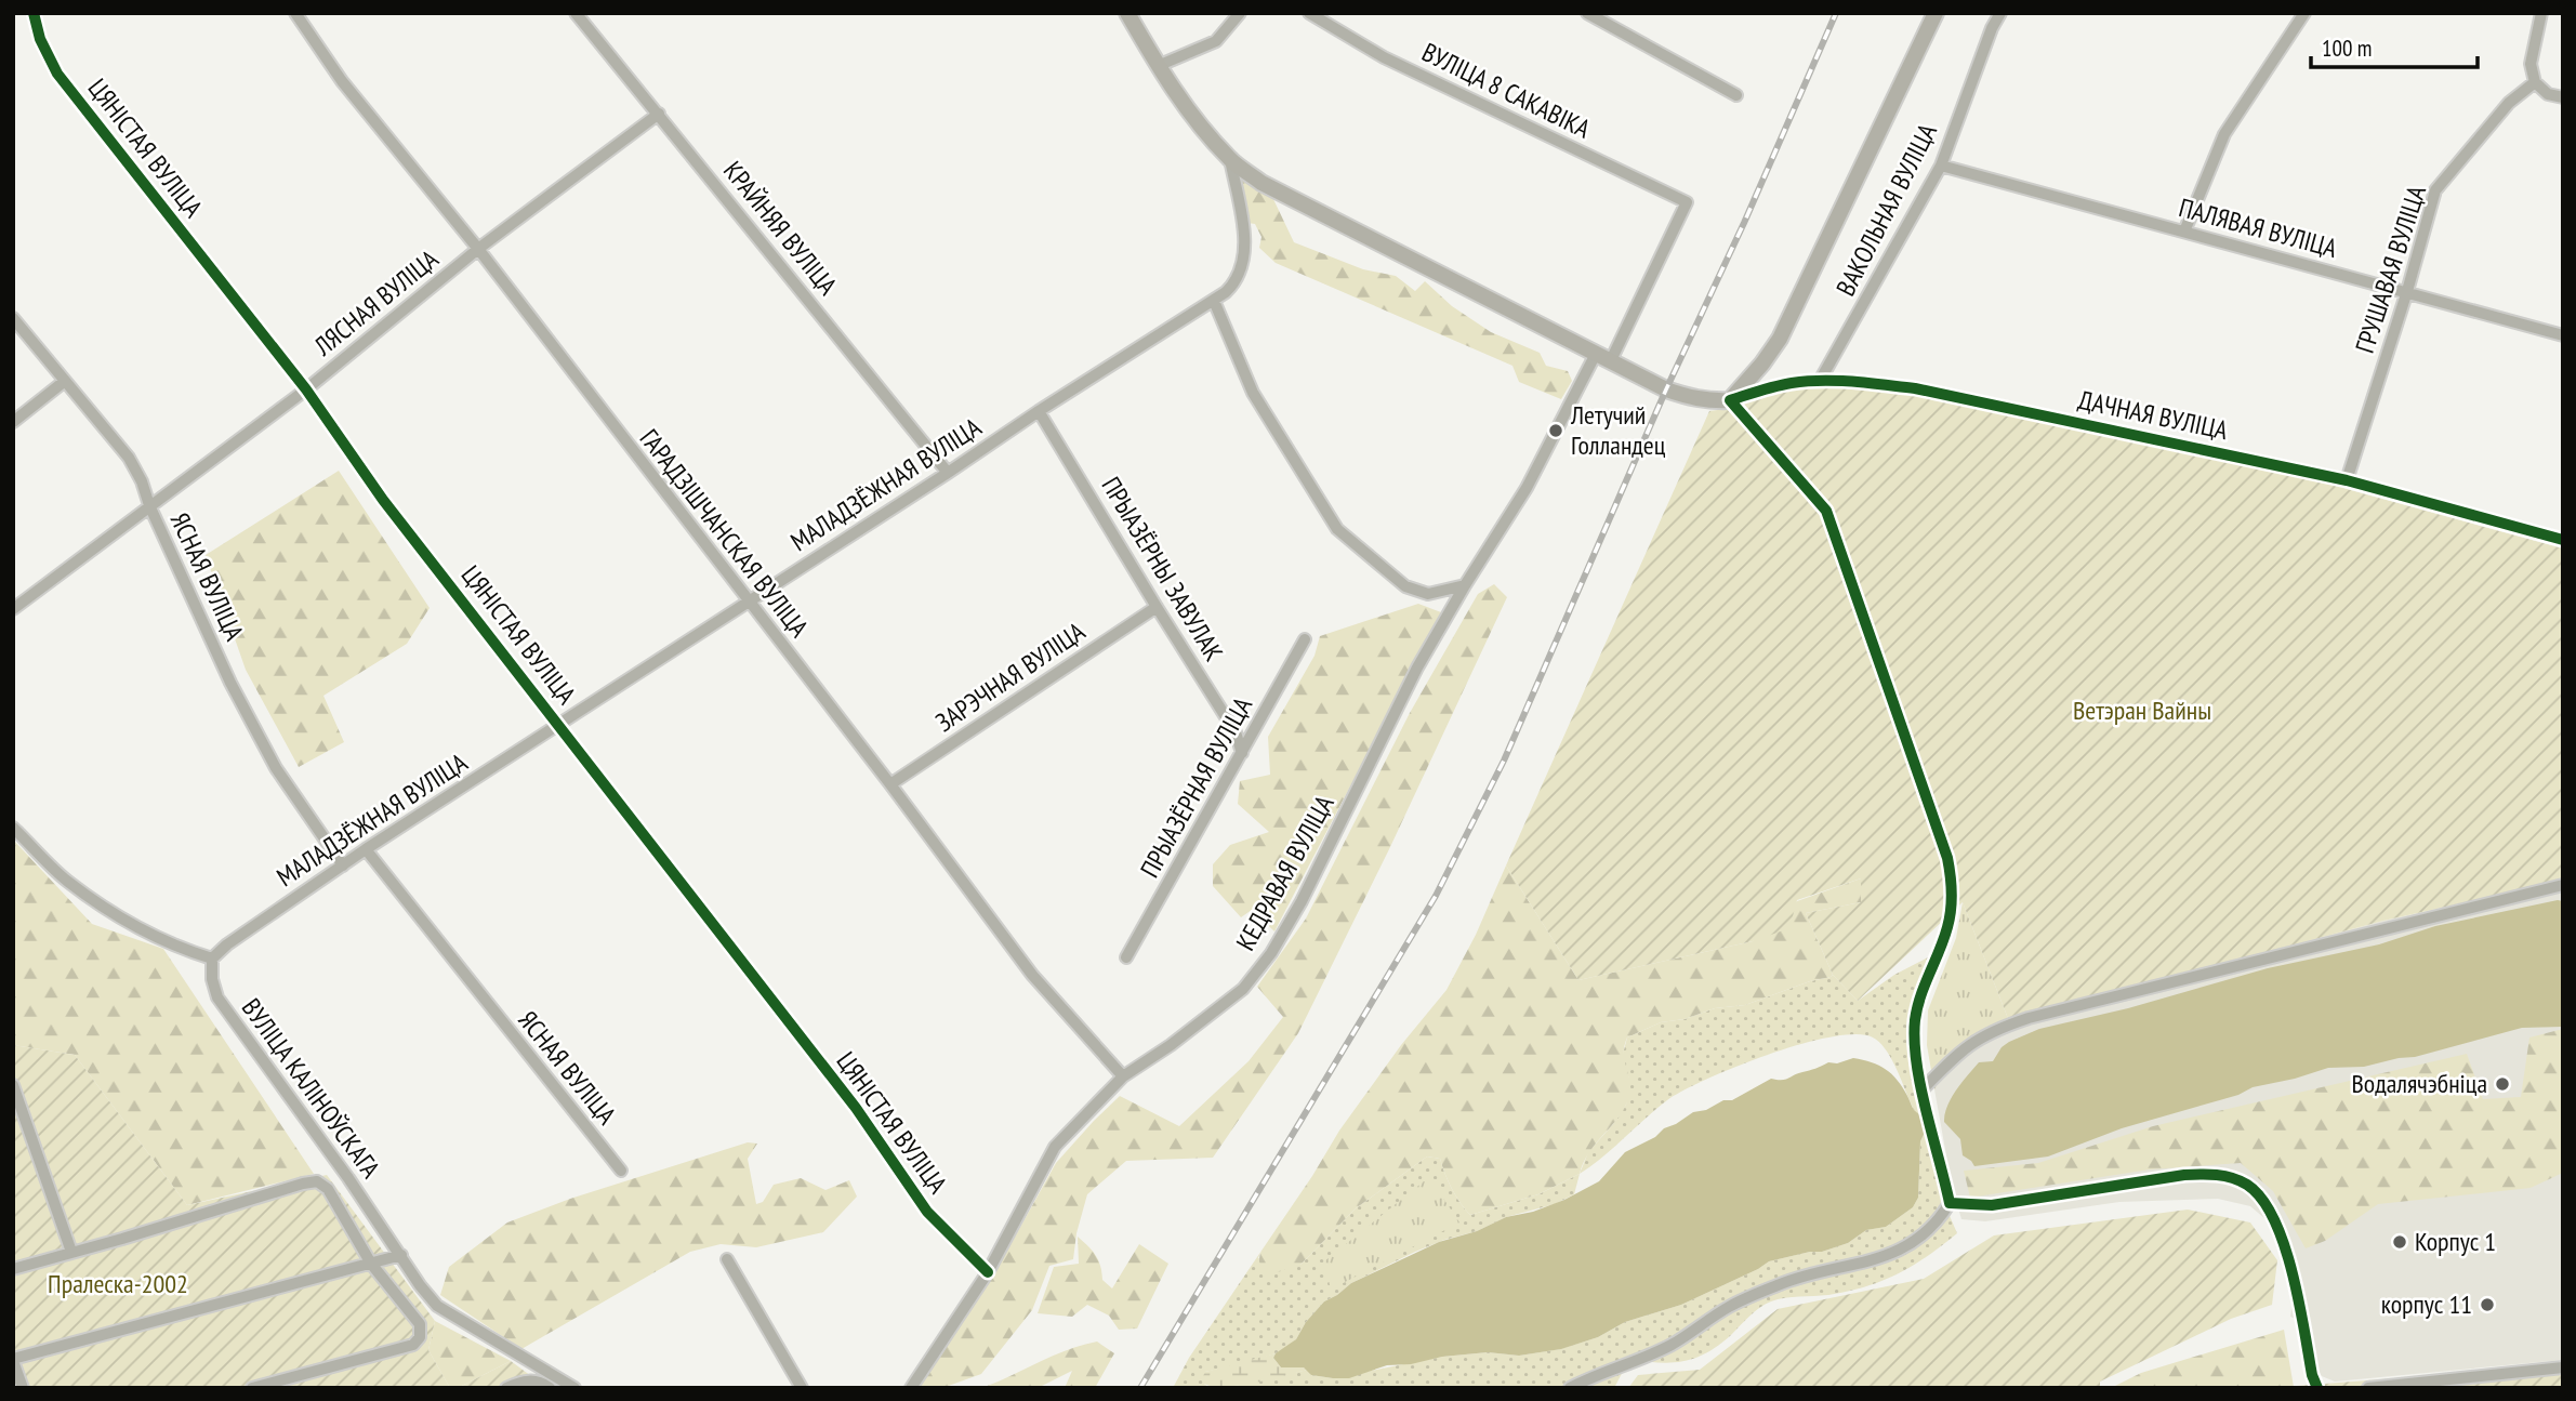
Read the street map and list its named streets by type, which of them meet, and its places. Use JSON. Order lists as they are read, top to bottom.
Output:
{
  "streets": {
    "street": [
      "ВУЛІЦА 8 САКАВІКА",
      "ЦЯНІСТАЯ ВУЛІЦА",
      "ВАКОЛЬНАЯ ВУЛІЦА",
      "КРАЙНЯЯ ВУЛІЦА",
      "ПАЛЯВАЯ ВУЛІЦА",
      "ГРУШАВАЯ ВУЛІЦА",
      "ЛЯСНАЯ ВУЛІЦА",
      "ДАЧНАЯ ВУЛІЦА",
      "МАЛАДЗЁЖНАЯ ВУЛІЦА",
      "ГАРАДЗІШЧАНСКАЯ ВУЛІЦА",
      "ПРЫАЗЁРНЫ ЗАВУЛАК",
      "ЯСНАЯ ВУЛІЦА",
      "ЗАРЭЧНАЯ ВУЛІЦА",
      "ПРЫАЗЁРНАЯ ВУЛІЦА",
      "КЕДРАВАЯ ВУЛІЦА",
      "ВУЛІЦА КАЛІНОЎСКАГА"
    ]
  },
  "crossings": [
    ["ЦЯНІСТАЯ ВУЛІЦА", "ЛЯСНАЯ ВУЛІЦА"],
    ["ЦЯНІСТАЯ ВУЛІЦА", "МАЛАДЗЁЖНАЯ ВУЛІЦА"],
    ["ЦЯНІСТАЯ ВУЛІЦА", "КЕДРАВАЯ ВУЛІЦА"],
    ["ВАКОЛЬНАЯ ВУЛІЦА", "ПАЛЯВАЯ ВУЛІЦА"],
    ["ВАКОЛЬНАЯ ВУЛІЦА", "ДАЧНАЯ ВУЛІЦА"],
    ["КРАЙНЯЯ ВУЛІЦА", "ЛЯСНАЯ ВУЛІЦА"],
    ["КРАЙНЯЯ ВУЛІЦА", "МАЛАДЗЁЖНАЯ ВУЛІЦА"],
    ["ПАЛЯВАЯ ВУЛІЦА", "ГРУШАВАЯ ВУЛІЦА"],
    ["ГРУШАВАЯ ВУЛІЦА", "ДАЧНАЯ ВУЛІЦА"],
    ["ЛЯСНАЯ ВУЛІЦА", "ГАРАДЗІШЧАНСКАЯ ВУЛІЦА"],
    ["ЛЯСНАЯ ВУЛІЦА", "ЯСНАЯ ВУЛІЦА"],
    ["МАЛАДЗЁЖНАЯ ВУЛІЦА", "ГАРАДЗІШЧАНСКАЯ ВУЛІЦА"],
    ["МАЛАДЗЁЖНАЯ ВУЛІЦА", "ПРЫАЗЁРНЫ ЗАВУЛАК"],
    ["МАЛАДЗЁЖНАЯ ВУЛІЦА", "ЯСНАЯ ВУЛІЦА"],
    ["МАЛАДЗЁЖНАЯ ВУЛІЦА", "ВУЛІЦА КАЛІНОЎСКАГА"],
    ["ГАРАДЗІШЧАНСКАЯ ВУЛІЦА", "ЗАРЭЧНАЯ ВУЛІЦА"],
    ["ГАРАДЗІШЧАНСКАЯ ВУЛІЦА", "КЕДРАВАЯ ВУЛІЦА"],
    ["ПРЫАЗЁРНЫ ЗАВУЛАК", "ЗАРЭЧНАЯ ВУЛІЦА"],
    ["ПРЫАЗЁРНЫ ЗАВУЛАК", "ПРЫАЗЁРНАЯ ВУЛІЦА"]
  ],
  "parks": ["Ветэран Вайны", "Пралеска-2002"],
  "places": [
    "Летучий Голландец",
    "Водалячэбніца",
    "Корпус 1",
    "корпус 11"
  ],
  "scale_bar": "100 m"
}
